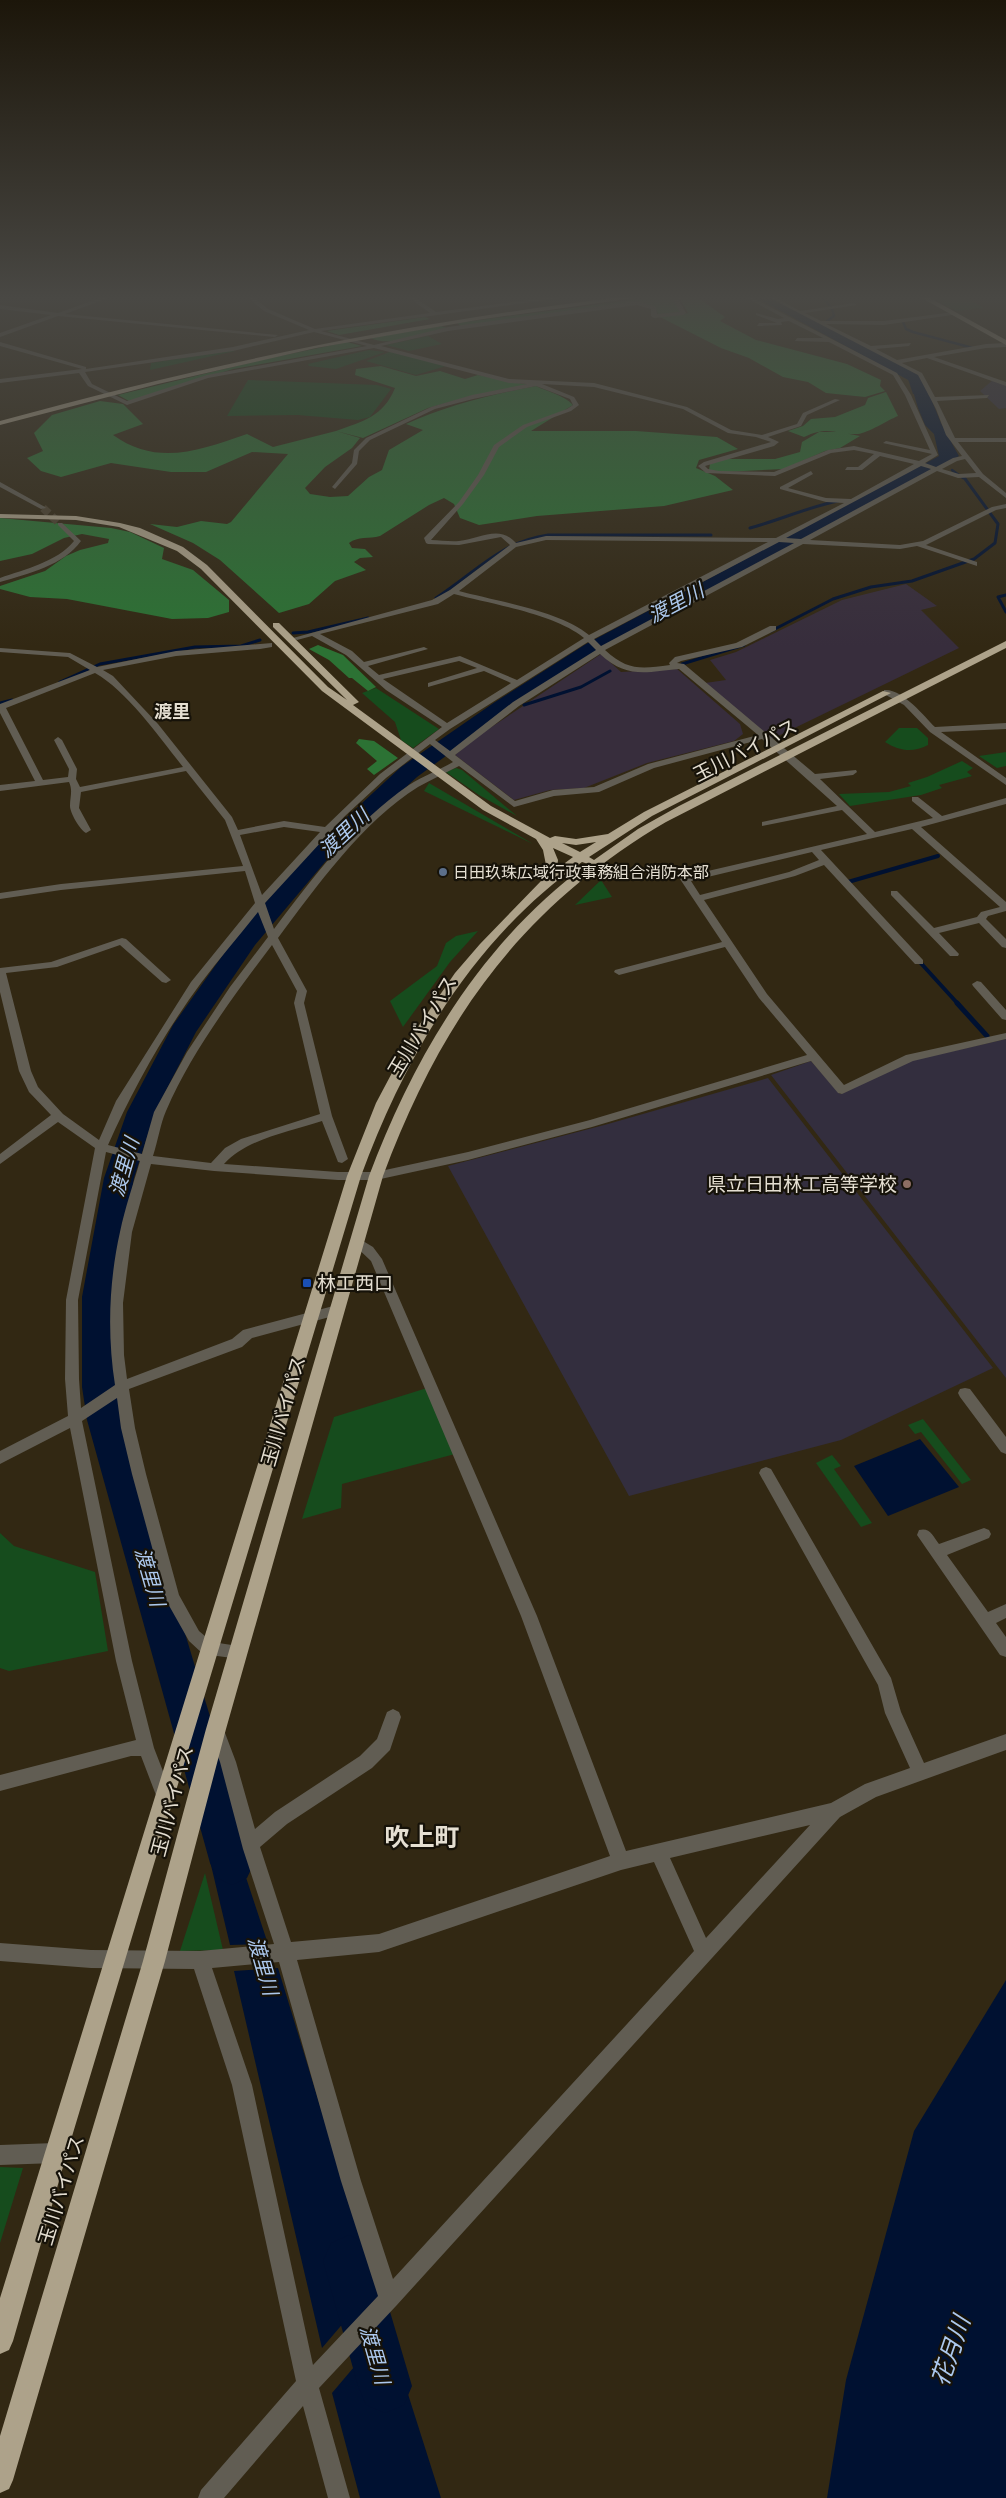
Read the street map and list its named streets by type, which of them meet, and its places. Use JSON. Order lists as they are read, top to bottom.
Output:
{
  "streets": {
    "highway": ["玉川バイパス"]
  },
  "districts": ["渡里", "吹上町"],
  "water": ["渡里川", "花月川"],
  "places": {
    "other": ["日田玖珠広域行政事務組合消防本部", "県立日田林工高等学校"],
    "transit": ["林工西口"]
  }
}
